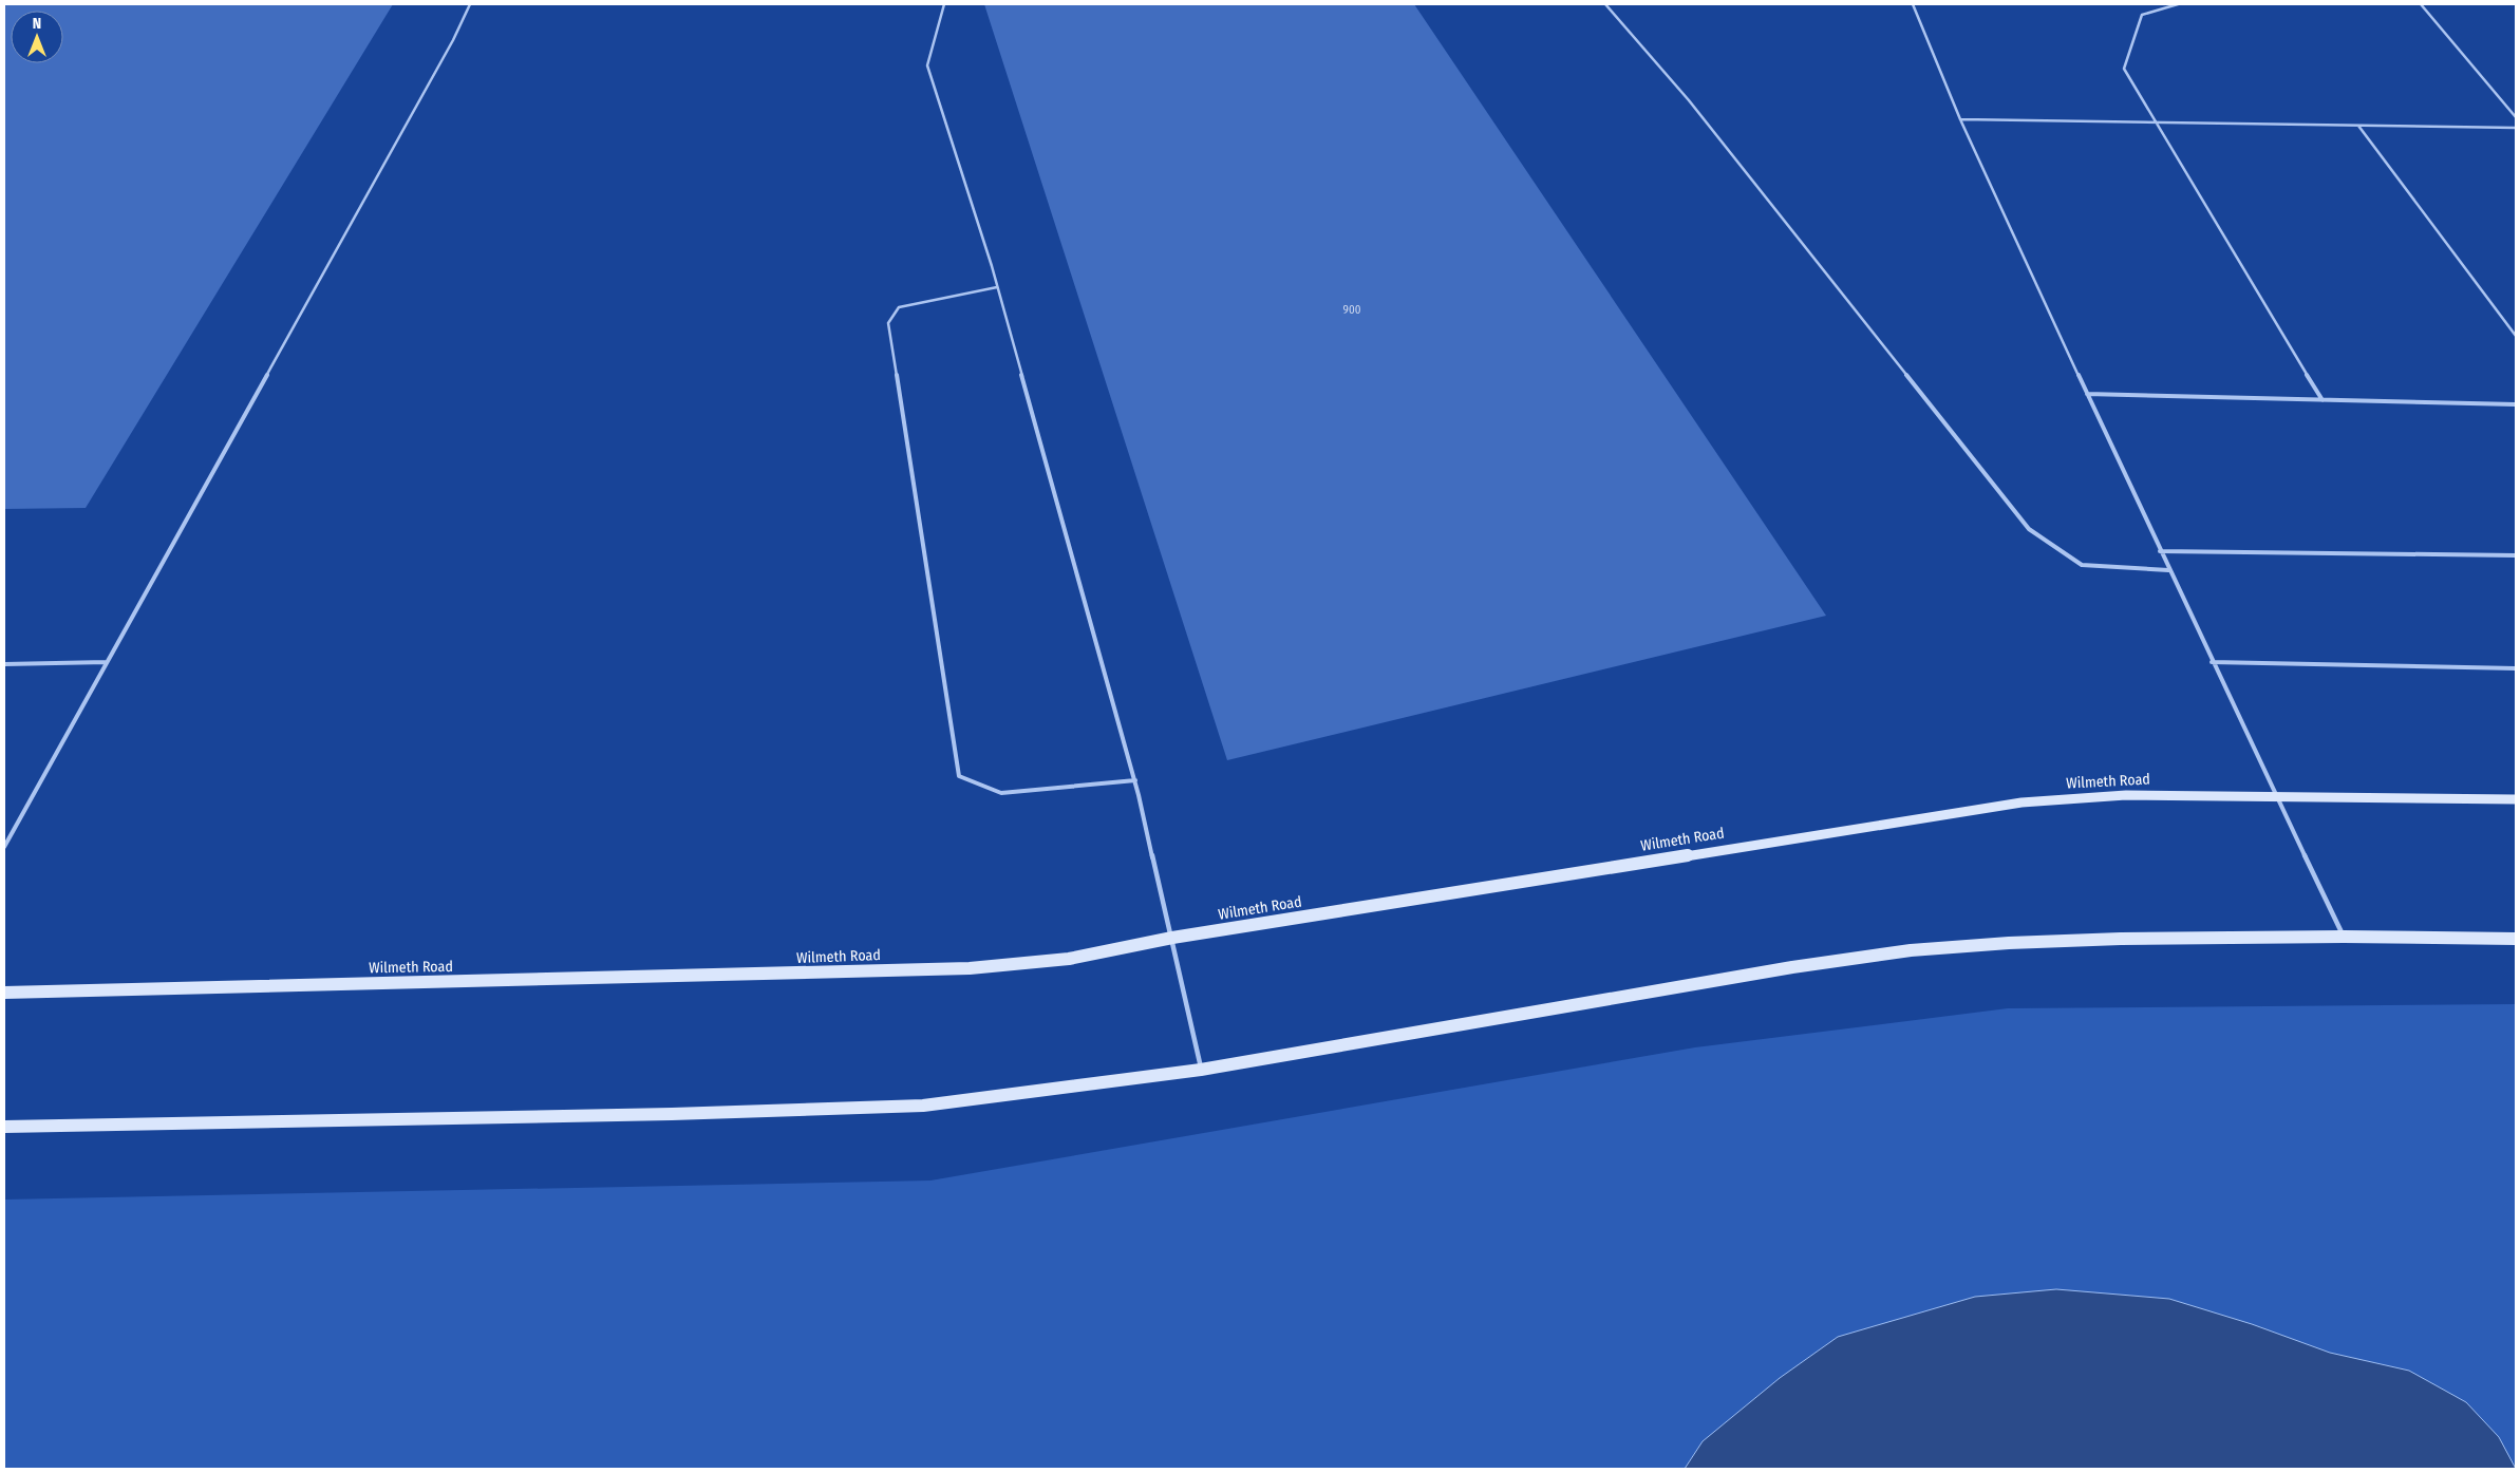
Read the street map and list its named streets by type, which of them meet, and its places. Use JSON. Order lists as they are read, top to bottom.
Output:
{
  "streets": {
    "main road": ["Wilmeth Road"]
  },
  "house_numbers": ["900"],
  "north": "top"
}
